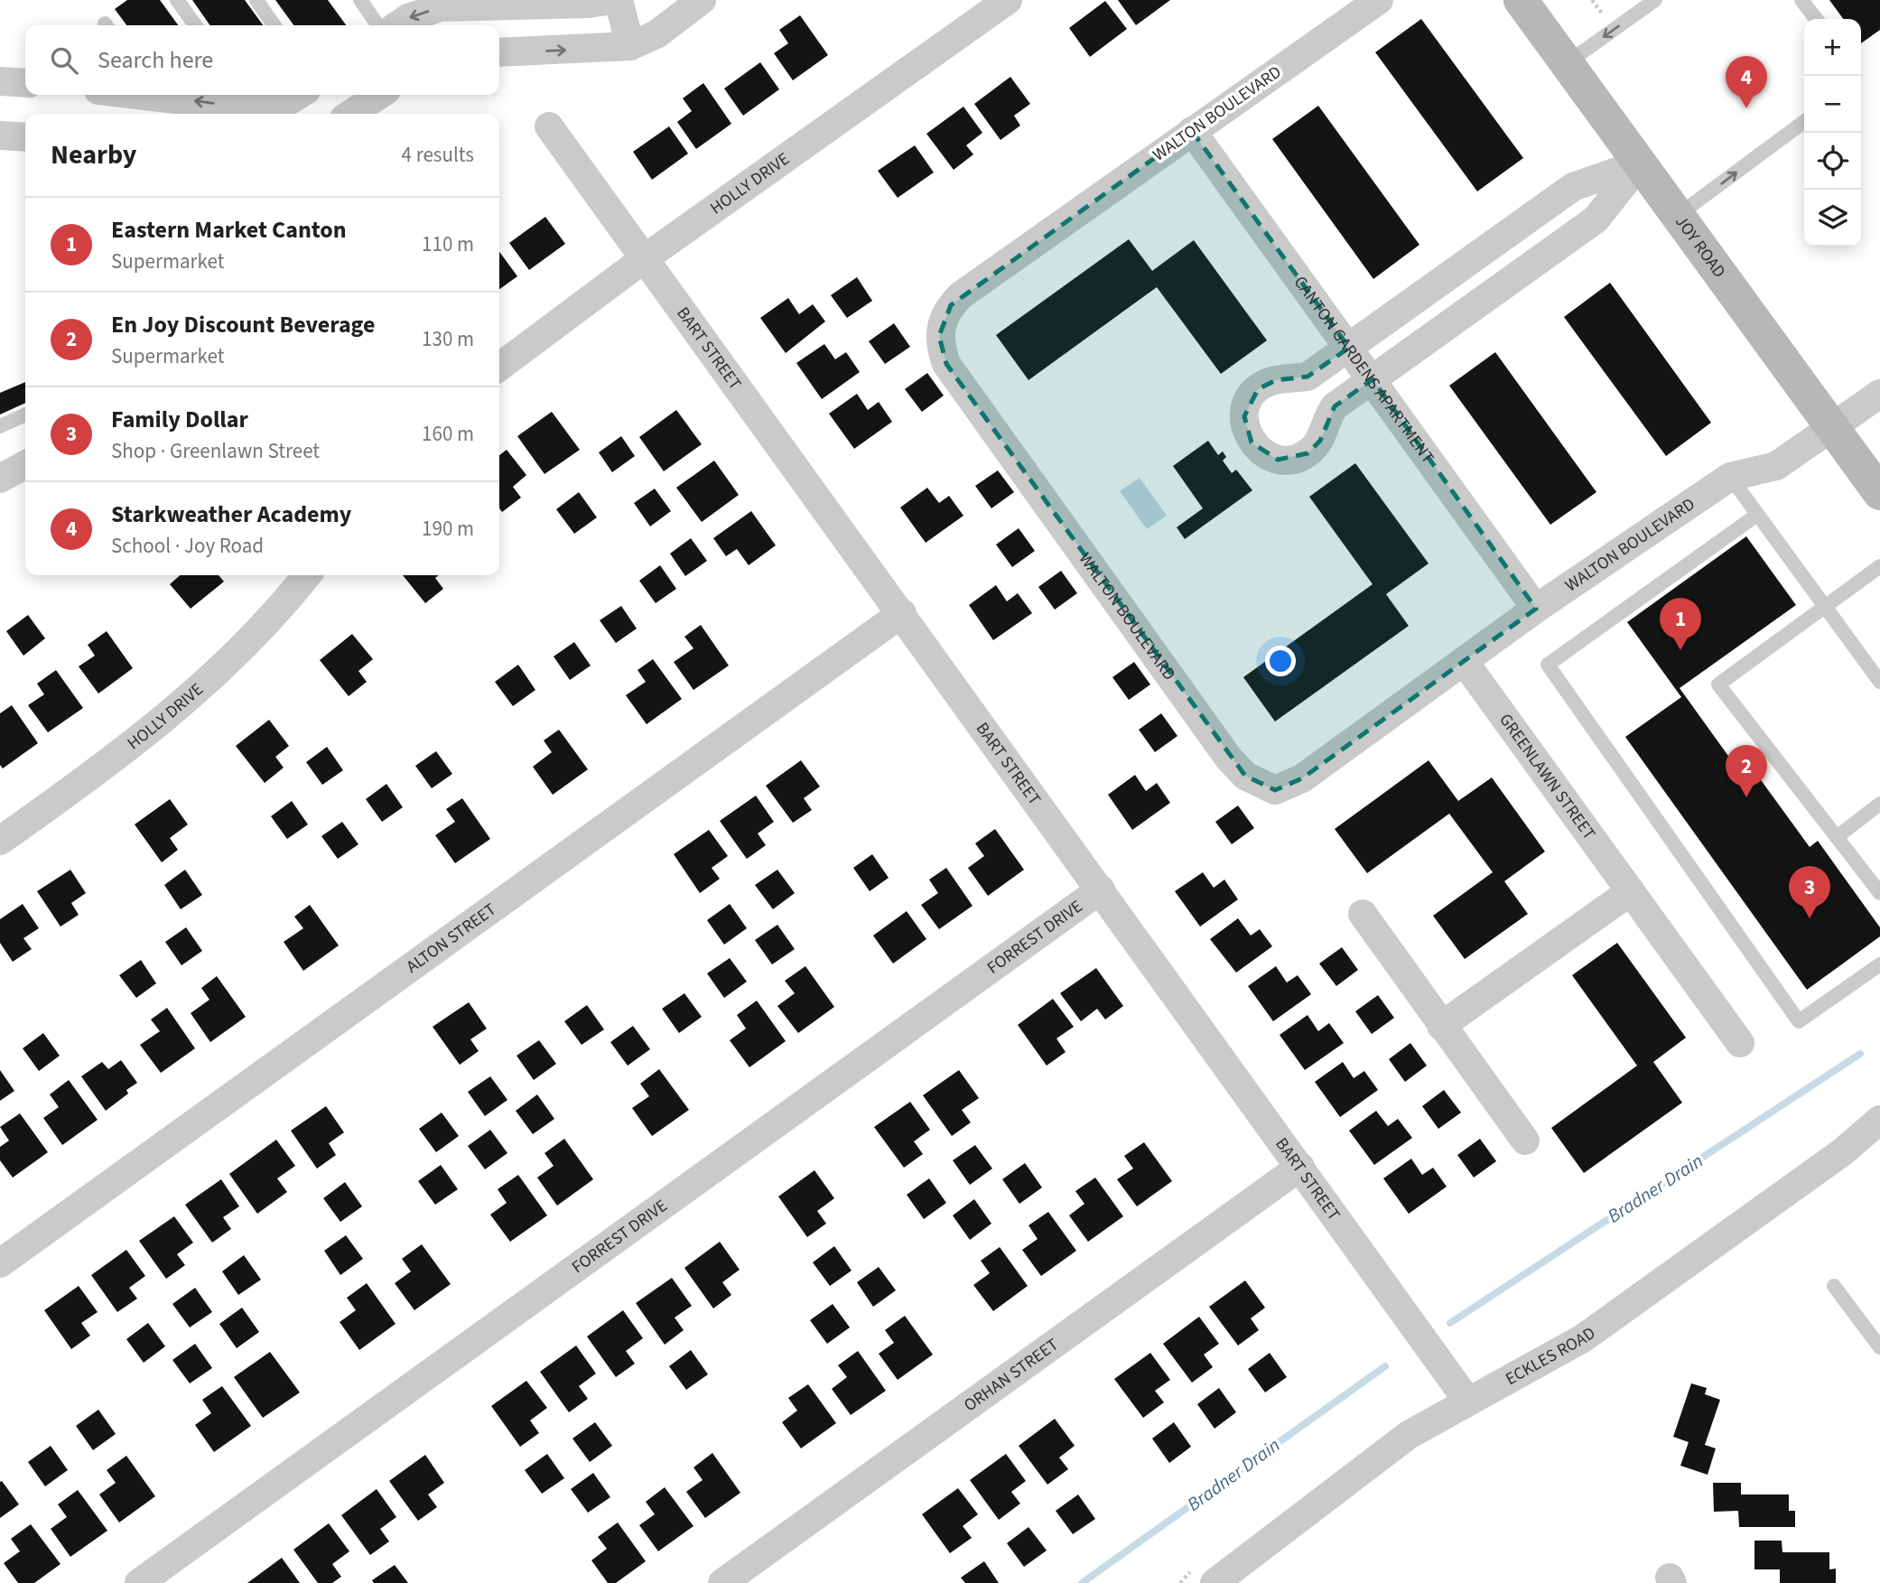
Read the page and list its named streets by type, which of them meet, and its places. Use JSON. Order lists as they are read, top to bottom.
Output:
{
  "streets": {
    "street": [
      "WALTON BOULEVARD",
      "HOLLY DRIVE",
      "JOY ROAD",
      "BART STREET",
      "CANTON GARDENS APARTMENT",
      "GREENLAWN STREET",
      "FORREST DRIVE",
      "ALTON STREET",
      "ECKLES ROAD",
      "ORHAN STREET"
    ]
  },
  "crossings": [
    ["WALTON BOULEVARD", "JOY ROAD"],
    ["WALTON BOULEVARD", "CANTON GARDENS APARTMENT"],
    ["WALTON BOULEVARD", "GREENLAWN STREET"],
    ["HOLLY DRIVE", "BART STREET"],
    ["BART STREET", "FORREST DRIVE"],
    ["BART STREET", "ALTON STREET"],
    ["BART STREET", "ECKLES ROAD"],
    ["BART STREET", "ORHAN STREET"]
  ],
  "water": ["Bradner Drain"],
  "page": {
    "map_buttons": ["+", "−"],
    "search": "Search here",
    "pins": [
      "4",
      "1",
      "2",
      "3"
    ],
    "heading": ["Nearby", "4 results"],
    "list": [
      {
        "mark": "1",
        "name": "Eastern Market Canton",
        "note": "Supermarket",
        "value": "110 m"
      },
      {
        "mark": "2",
        "name": "En Joy Discount Beverage",
        "note": "Supermarket",
        "value": "130 m"
      },
      {
        "mark": "3",
        "name": "Family Dollar",
        "note": "Shop · Greenlawn Street",
        "value": "160 m"
      },
      {
        "mark": "4",
        "name": "Starkweather Academy",
        "note": "School · Joy Road",
        "value": "190 m"
      }
    ]
  }
}
